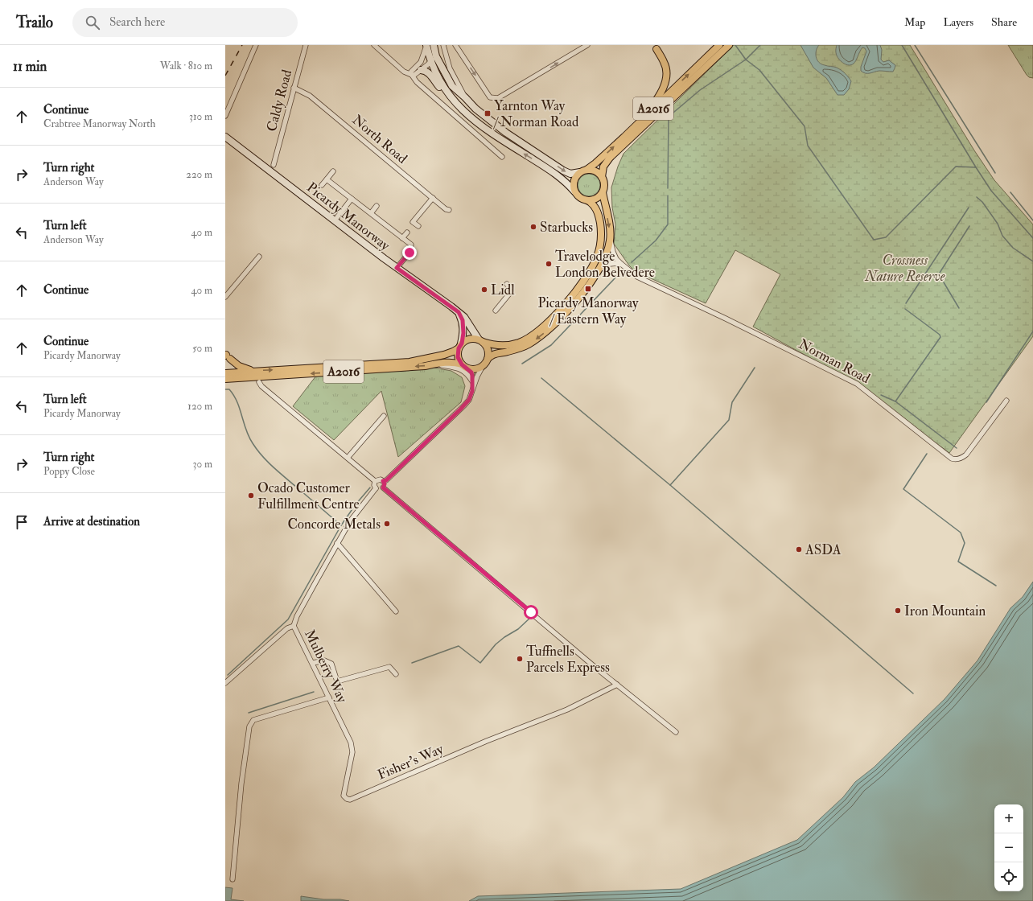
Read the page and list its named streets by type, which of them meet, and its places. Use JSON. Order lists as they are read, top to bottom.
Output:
{
  "streets": {
    "main road": ["A2016"],
    "street": [
      "Caldy Road",
      "North Road",
      "Picardy Manorway",
      "Norman Road",
      "Mulberry Way",
      "Fisher's Way"
    ]
  },
  "crossings": [
    ["Caldy Road", "North Road"],
    ["A2016", "Picardy Manorway"],
    ["Mulberry Way", "Fisher's Way"]
  ],
  "parks": ["Crossness Nature Reserve"],
  "places": {
    "transit": ["Yarnton Way / Norman Road", "Picardy Manorway / Eastern Way"],
    "other": [
      "Starbucks",
      "Travelodge London Belvedere",
      "Lidl",
      "Ocado Customer Fulfillment Centre",
      "Concorde Metals",
      "ASDA",
      "Iron Mountain",
      "Tuffnells Parcels Express"
    ]
  },
  "page": {
    "header": "Trailo",
    "search": "Search here",
    "nav": ["Map", "Layers", "Share"],
    "heading": ["11 min", "Walk · 810 m"],
    "list": [
      ["Continue", "Crabtree Manorway North", "310 m"],
      ["Turn right", "Anderson Way", "220 m"],
      ["Turn left", "Anderson Way", "40 m"],
      ["Continue", "40 m"],
      ["Continue", "Picardy Manorway", "50 m"],
      ["Turn left", "Picardy Manorway", "120 m"],
      ["Turn right", "Poppy Close", "30 m"],
      "Arrive at destination"
    ],
    "map_buttons": ["+", "−"]
  }
}
